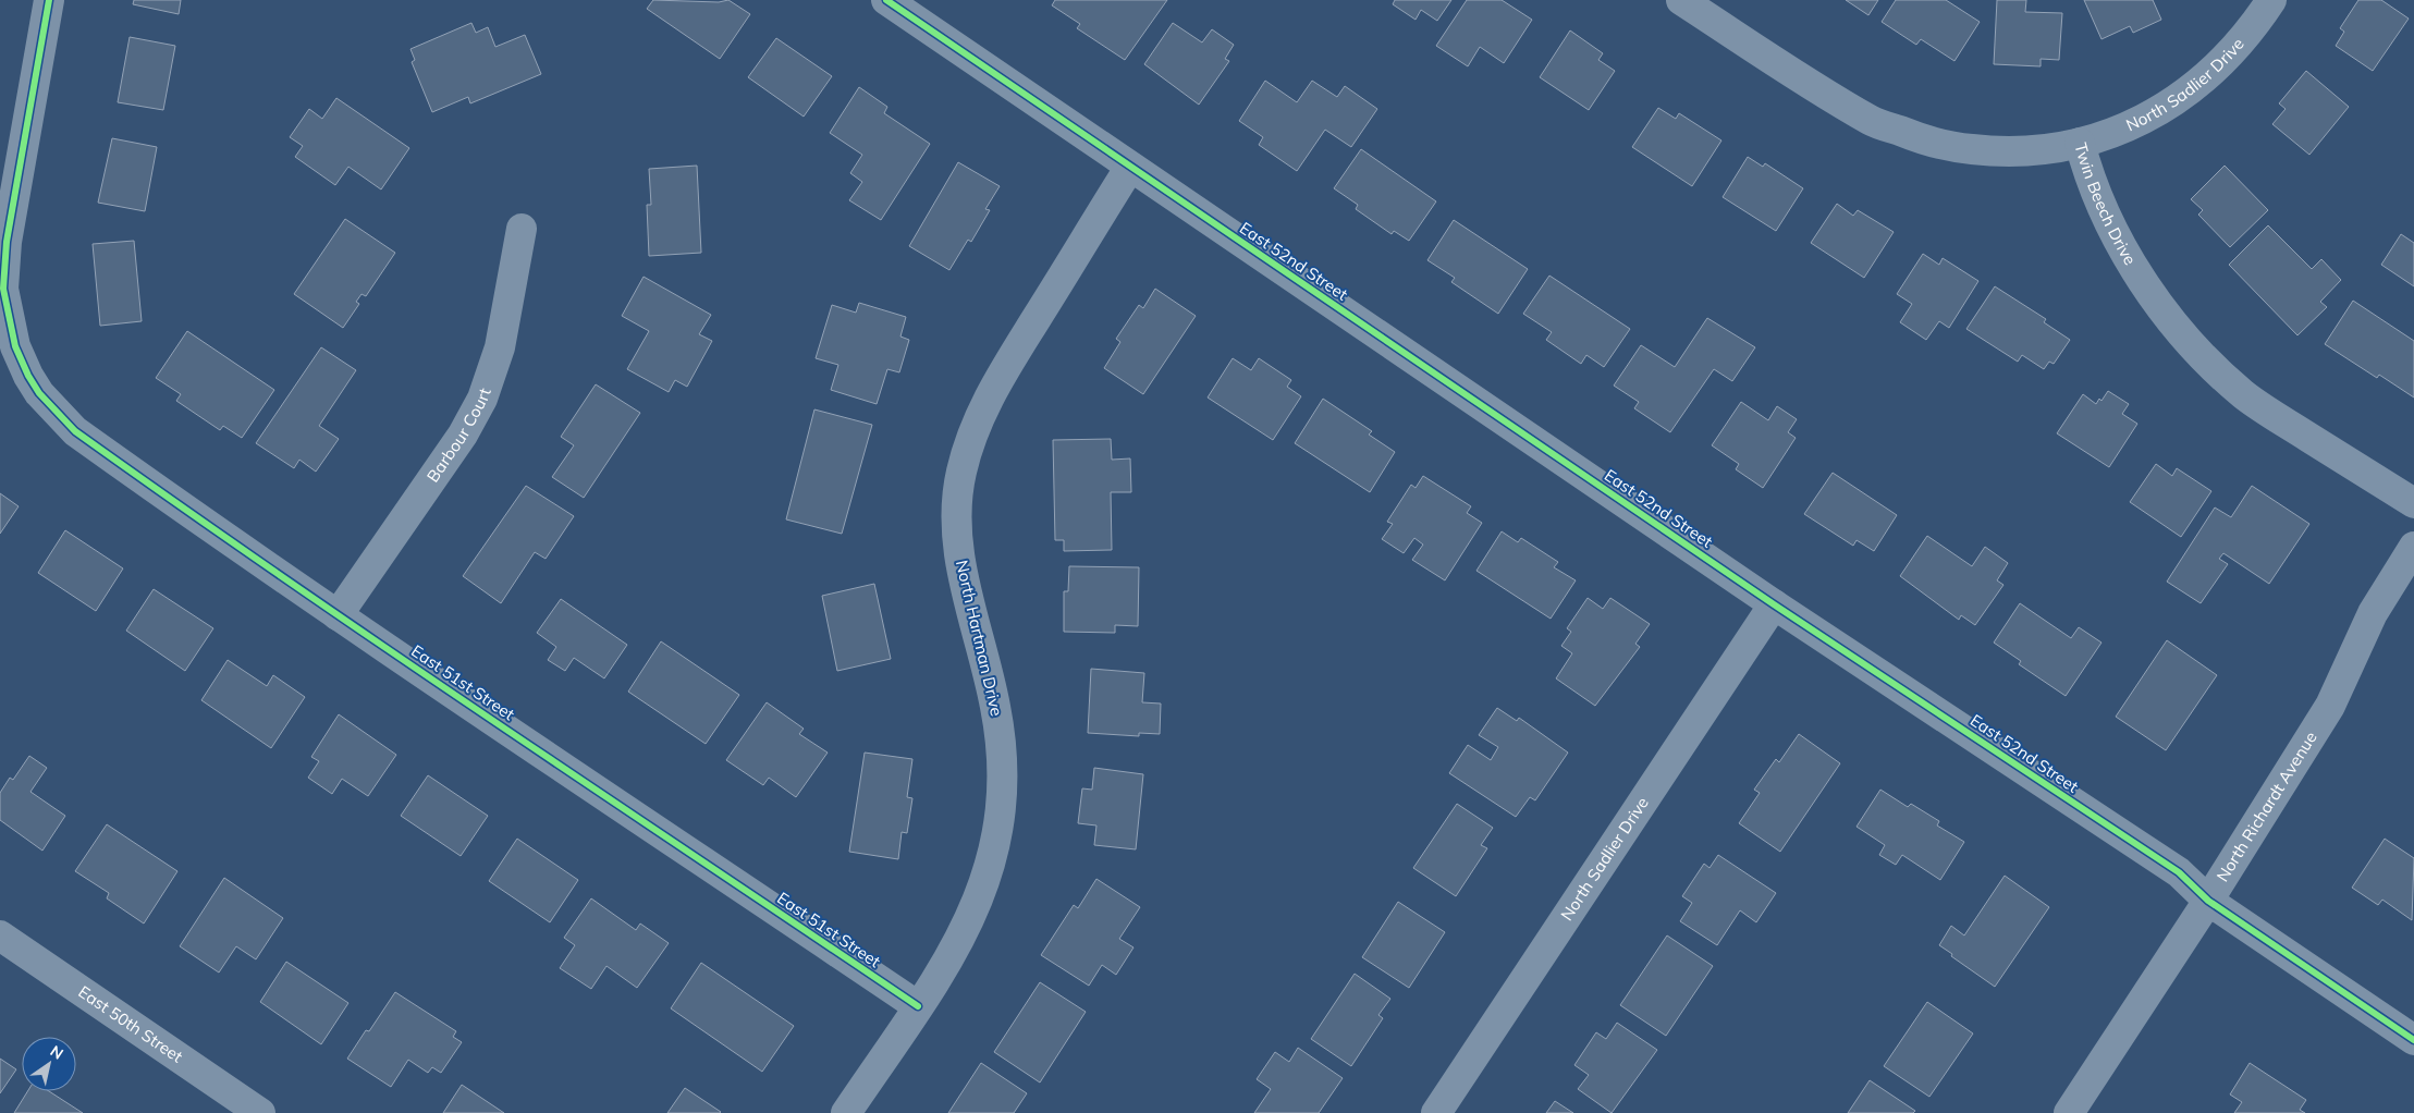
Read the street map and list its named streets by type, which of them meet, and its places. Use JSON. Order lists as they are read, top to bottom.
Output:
{
  "streets": {
    "street": [
      "North Sadlier Drive",
      "Twin Beech Drive",
      "East 52nd Street",
      "Barbour Court",
      "North Hartman Drive",
      "East 51st Street",
      "North Richardt Avenue",
      "East 50th Street"
    ]
  },
  "crossings": [
    ["North Sadlier Drive", "Twin Beech Drive"],
    ["North Sadlier Drive", "East 52nd Street"],
    ["East 52nd Street", "North Hartman Drive"],
    ["East 52nd Street", "North Richardt Avenue"],
    ["Barbour Court", "East 51st Street"],
    ["North Hartman Drive", "East 51st Street"]
  ],
  "north": "top right"
}
